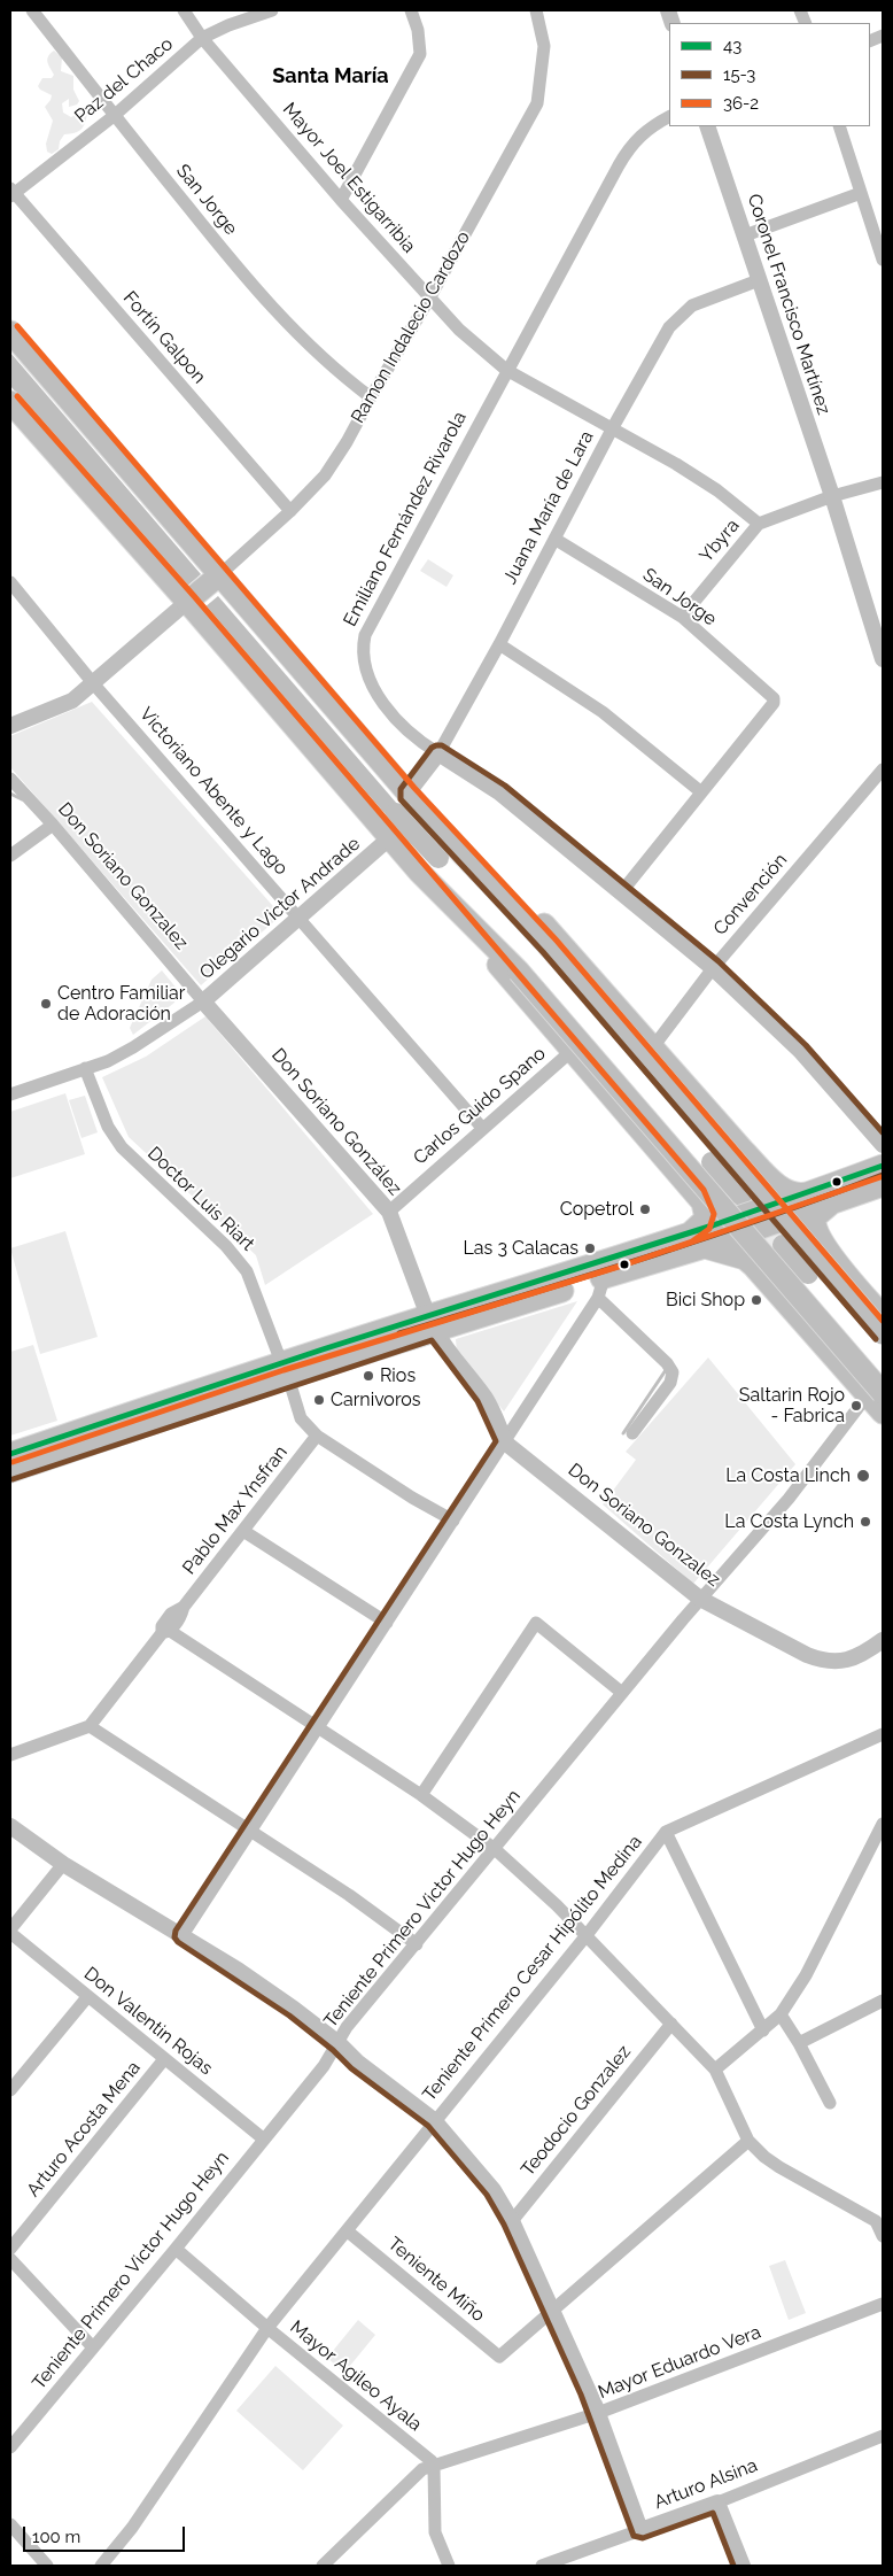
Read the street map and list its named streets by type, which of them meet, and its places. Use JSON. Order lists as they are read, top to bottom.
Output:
{
  "streets": {
    "highway": ["Ramon Indalecio Cardozo"],
    "street": [
      "Paz del Chaco",
      "Mayor Joel Estigarribia",
      "San Jorge",
      "Coronel Francisco Martínez",
      "Fortín Galpon",
      "Juana María de Lara",
      "Emiliano Fernández Rivarola",
      "Ybyra",
      "Victoriano Abente y Lago",
      "Don Soriano Gonzalez",
      "Convención",
      "Olegario Victor Andrade",
      "Carlos Guido Spano",
      "Don Soriano González",
      "Doctor Luis Riart",
      "Pablo Max Ynsfran",
      "Teniente Primero Victor Hugo Heyn",
      "Teniente Primero Cesar Hipólito Medina",
      "Don Valentin Rojas",
      "Teodocio Gonzalez",
      "Arturo Acosta Mena",
      "Teniente Miño",
      "Mayor Eduardo Vera",
      "Mayor Agileo Ayala",
      "Arturo Alsina"
    ]
  },
  "crossings": [
    ["Paz del Chaco", "Mayor Joel Estigarribia"],
    ["Paz del Chaco", "San Jorge"],
    ["Paz del Chaco", "Fortín Galpon"],
    ["Mayor Joel Estigarribia", "Ramon Indalecio Cardozo"],
    ["Mayor Joel Estigarribia", "Juana María de Lara"],
    ["Mayor Joel Estigarribia", "Emiliano Fernández Rivarola"],
    ["Mayor Joel Estigarribia", "Ybyra"],
    ["San Jorge", "Ramon Indalecio Cardozo"],
    ["San Jorge", "Juana María de Lara"],
    ["San Jorge", "Ybyra"],
    ["Coronel Francisco Martínez", "Juana María de Lara"],
    ["Coronel Francisco Martínez", "Ybyra"],
    ["Ramon Indalecio Cardozo", "Fortín Galpon"],
    ["Juana María de Lara", "Emiliano Fernández Rivarola"],
    ["Emiliano Fernández Rivarola", "Convención"],
    ["Victoriano Abente y Lago", "Olegario Victor Andrade"],
    ["Victoriano Abente y Lago", "Carlos Guido Spano"],
    ["Don Soriano Gonzalez", "Olegario Victor Andrade"],
    ["Don Soriano Gonzalez", "Don Soriano González"],
    ["Don Soriano Gonzalez", "Teniente Primero Victor Hugo Heyn"],
    ["Olegario Victor Andrade", "Don Soriano González"],
    ["Olegario Victor Andrade", "Doctor Luis Riart"],
    ["Carlos Guido Spano", "Don Soriano González"],
    ["Doctor Luis Riart", "Pablo Max Ynsfran"],
    ["Teniente Primero Victor Hugo Heyn", "Don Valentin Rojas"],
    ["Teniente Primero Victor Hugo Heyn", "Mayor Agileo Ayala"],
    ["Teniente Primero Cesar Hipólito Medina", "Teniente Miño"],
    ["Teniente Primero Cesar Hipólito Medina", "Mayor Agileo Ayala"],
    ["Don Valentin Rojas", "Arturo Acosta Mena"],
    ["Mayor Eduardo Vera", "Mayor Agileo Ayala"]
  ],
  "districts": ["Santa María"],
  "places": [
    "Centro Familiar de Adoración",
    "Copetrol",
    "Las 3 Calacas",
    "Bici Shop",
    "Rios",
    "Carnivoros",
    "Saltarin Rojo - Fabrica",
    "La Costa Linch",
    "La Costa Lynch"
  ],
  "lines": ["transit line 36-2", "transit line 15-3", "transit line 43"],
  "legend": ["43", "15-3", "36-2"],
  "scale_bar": "100 m"
}
